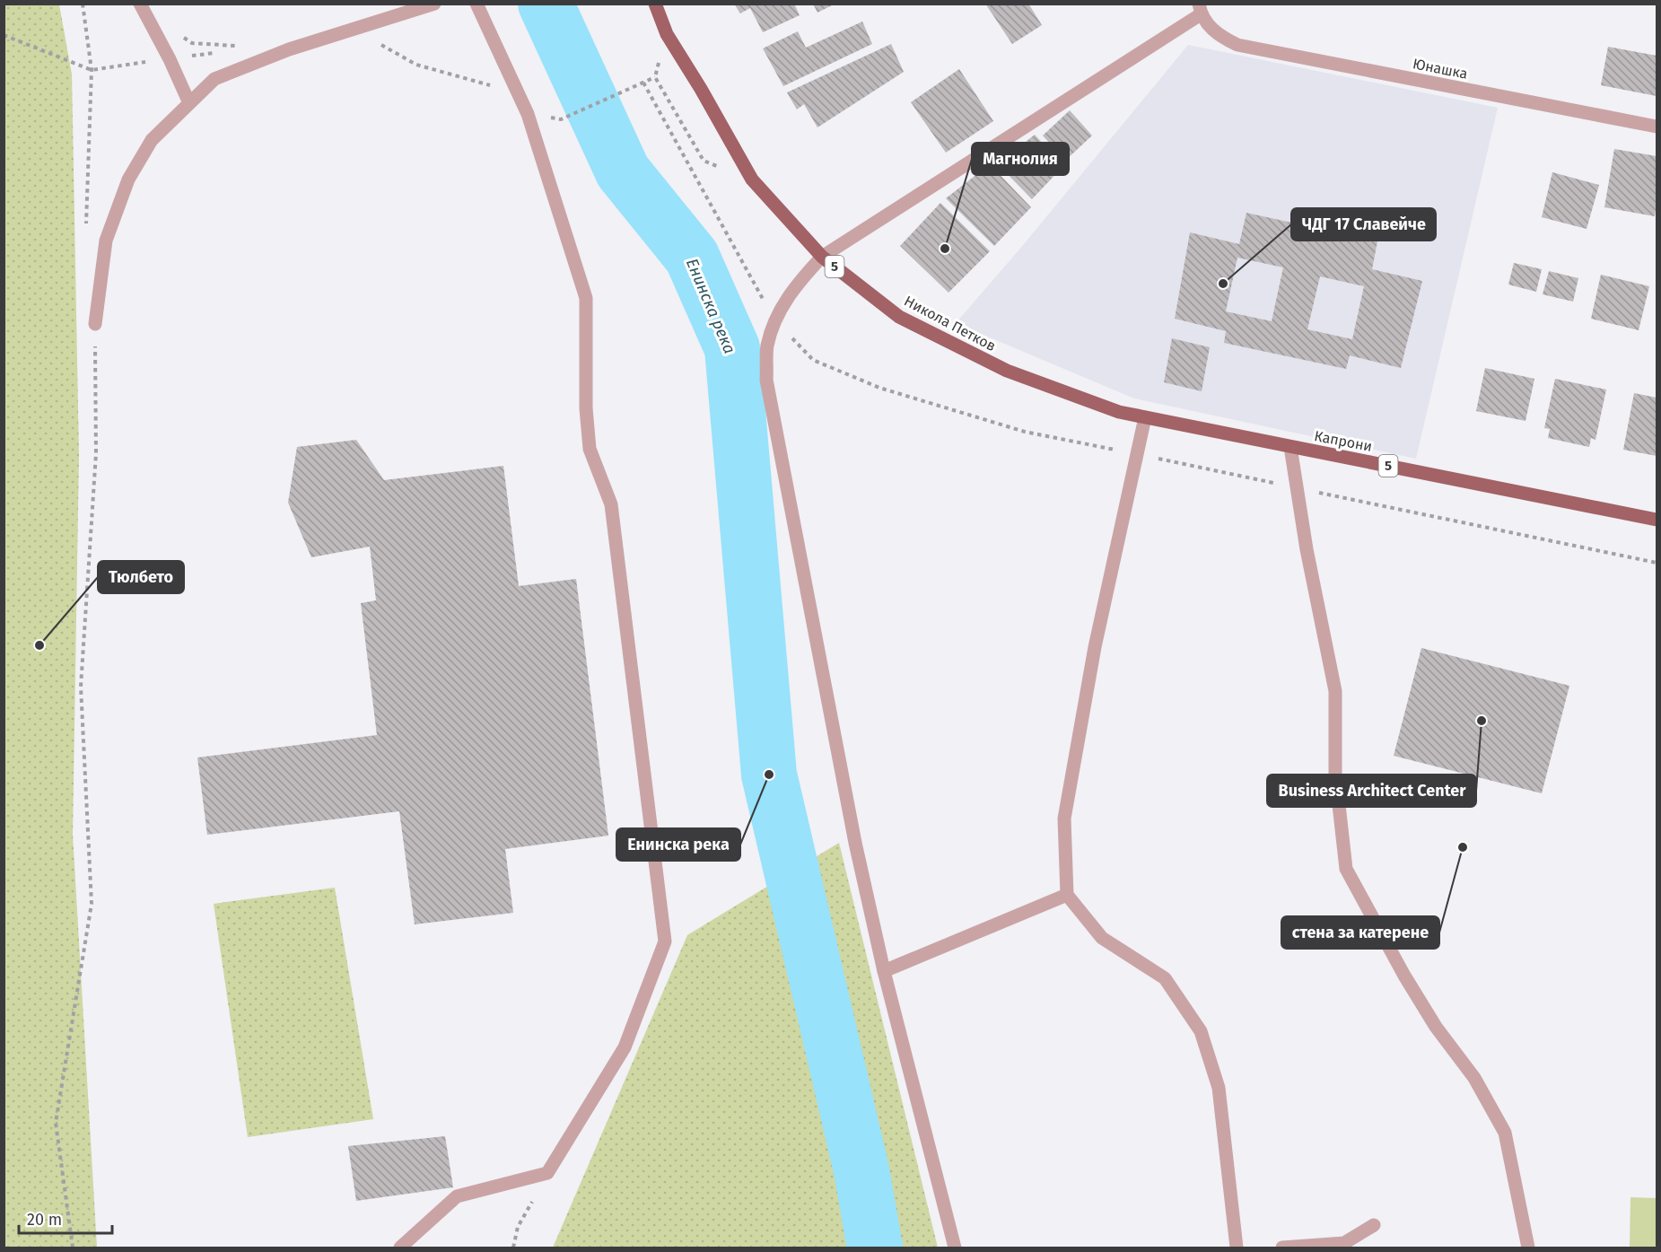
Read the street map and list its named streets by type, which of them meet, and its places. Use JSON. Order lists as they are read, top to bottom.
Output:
{
  "streets": {
    "main road": ["5", "Никола Петков", "Капрони"],
    "street": ["Юнашка"]
  },
  "crossings": [
    ["Никола Петков", "Капрони"]
  ],
  "water": ["Енинска река"],
  "places": [
    "Магнолия",
    "ЧДГ 17 Славейче",
    "Тюлбето",
    "Business Architect Center",
    "Енинска река",
    "стена за катерене"
  ],
  "scale_bar": "20 m"
}
